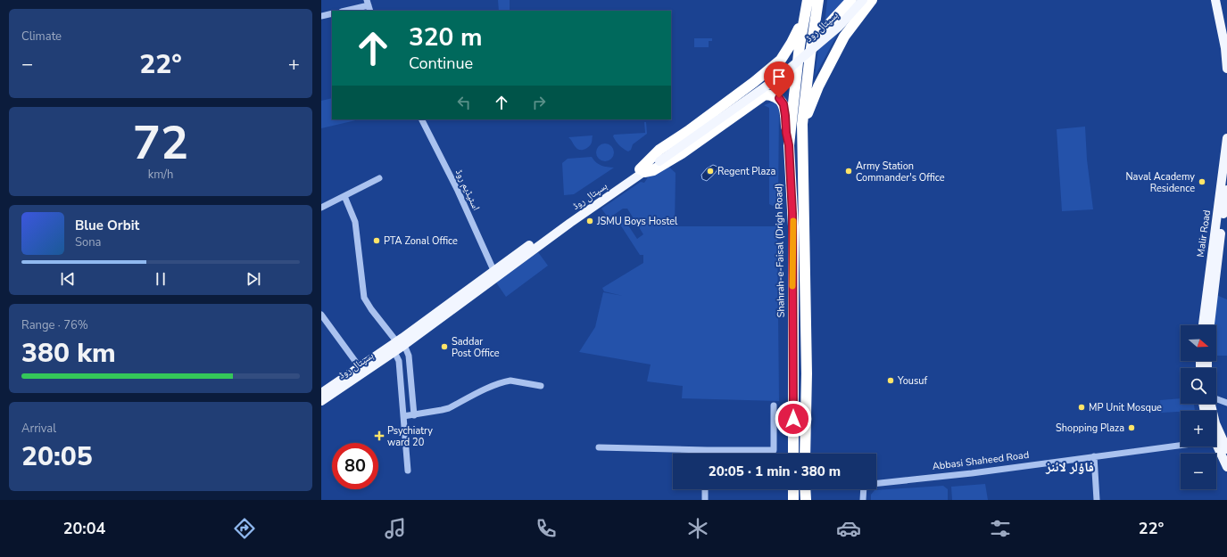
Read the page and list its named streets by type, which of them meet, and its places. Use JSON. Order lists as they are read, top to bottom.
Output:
{
  "streets": {
    "highway": ["Shahrah-e-Faisal (Drigh Road)"],
    "main road": ["ہسپتال روڈ", "Malir Road"],
    "street": ["اسٹیڈیم روڈ", "Abbasi Shaheed Road"]
  },
  "crossings": [
    ["ہسپتال روڈ", "اسٹیڈیم روڈ"]
  ],
  "districts": ["فاؤلر لائنز"],
  "places": {
    "other": [
      "Regent Plaza",
      "Army Station Commander's Office",
      "Naval Academy Residence",
      "JSMU Boys Hostel",
      "PTA Zonal Office",
      "Saddar Post Office",
      "Yousuf",
      "MP Unit Mosque",
      "Shopping Plaza"
    ],
    "health": ["Psychiatry ward 20"]
  },
  "north": "right",
  "page": {
    "tile": [
      "Climate",
      ["72", "km/h"],
      ["Range · 76%", "380 km"],
      ["Arrival", "20:05"]
    ],
    "turn": ["320 m", "Continue"],
    "heat": ["−", "22°", "+"],
    "song": ["Blue Orbit", "Sona"],
    "map_buttons": ["+", "−"],
    "limit": "80",
    "trip": "20:05 · 1 min · 380 m",
    "tabs": ["20:04", "22°"]
  }
}
